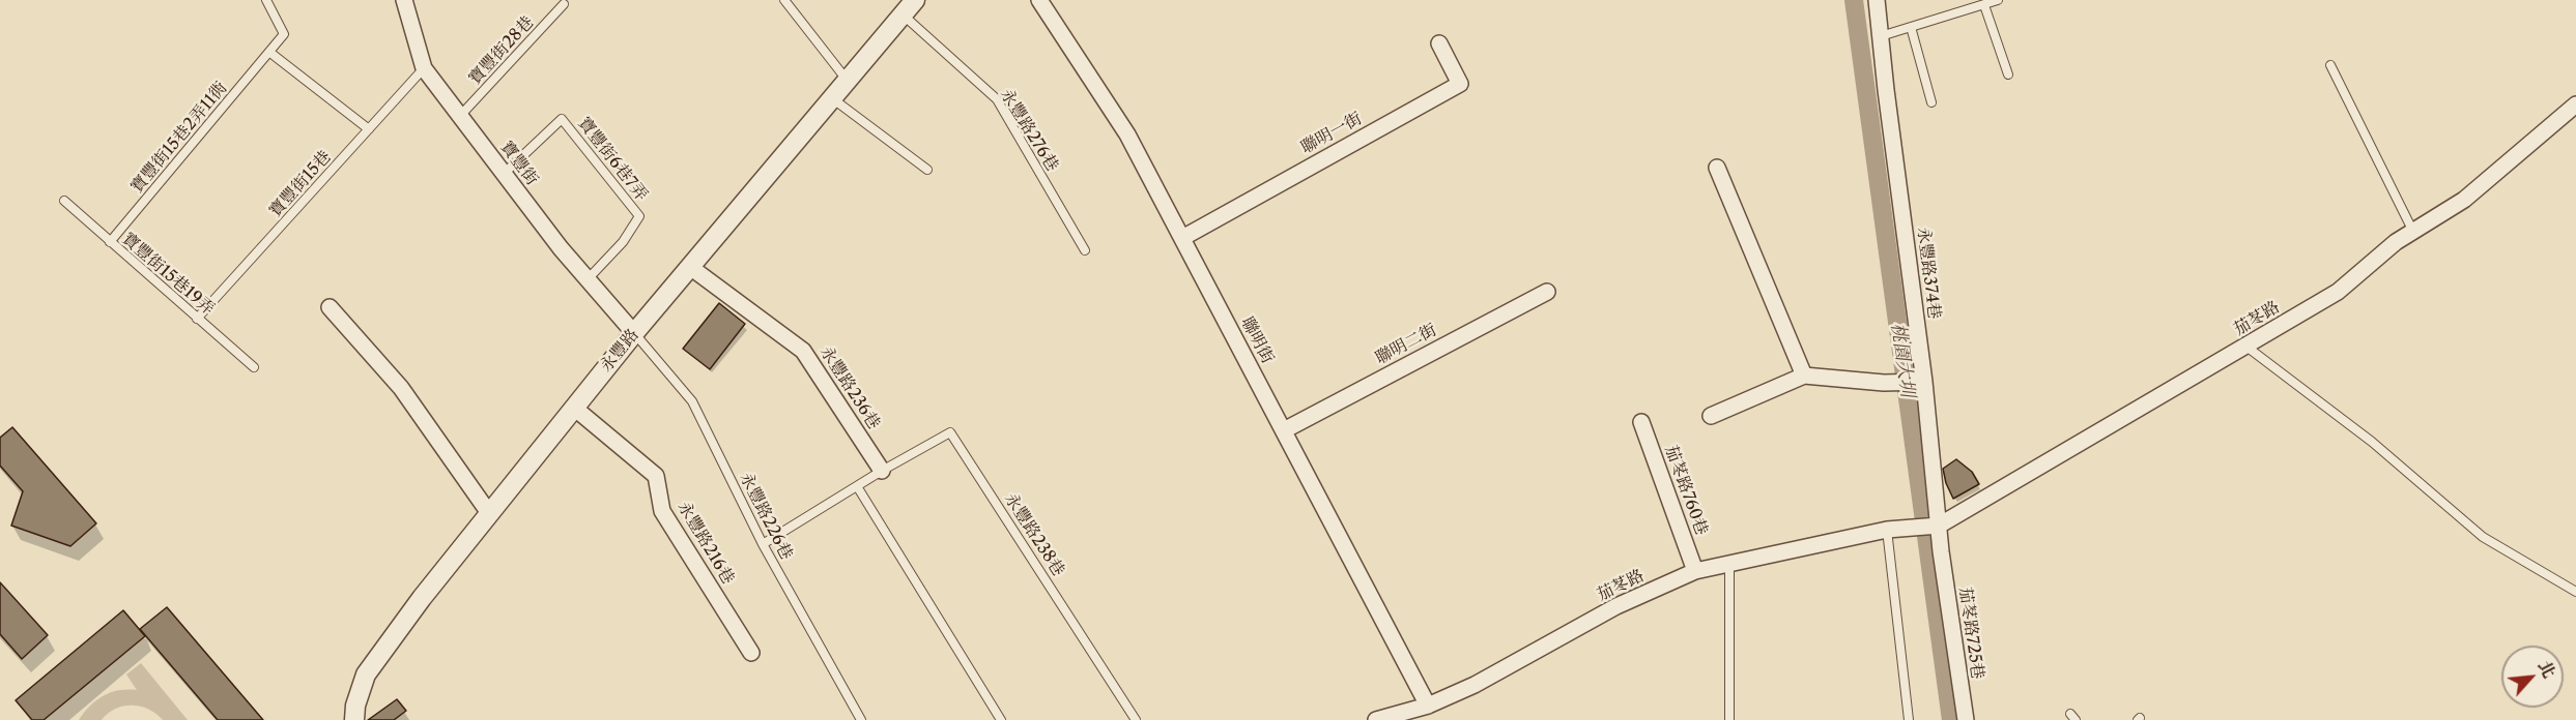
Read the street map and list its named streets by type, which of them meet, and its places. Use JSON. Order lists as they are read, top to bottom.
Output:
{
  "streets": {
    "street": [
      "聯明一街",
      "寶豐街",
      "永豐路374巷",
      "茄苳路",
      "聯明街",
      "聯明二街",
      "永豐路",
      "永豐路236巷",
      "茄苳路760巷",
      "永豐路216巷",
      "茄苳路725巷"
    ],
    "lane": [
      "寶豐街28巷",
      "永豐路276巷",
      "寶豐街15巷2弄11衖",
      "寶豐街6巷7弄",
      "寶豐街15巷",
      "寶豐街15巷19弄",
      "永豐路226巷",
      "永豐路238巷"
    ]
  },
  "crossings": [
    ["寶豐街28巷", "寶豐街"],
    ["永豐路276巷", "永豐路"],
    ["聯明一街", "聯明街"],
    ["寶豐街15巷2弄11衖", "寶豐街15巷19弄"],
    ["寶豐街6巷7弄", "寶豐街"],
    ["寶豐街", "寶豐街15巷"],
    ["寶豐街", "永豐路"],
    ["寶豐街", "永豐路226巷"],
    ["寶豐街15巷", "寶豐街15巷19弄"],
    ["永豐路374巷", "茄苳路"],
    ["永豐路374巷", "茄苳路725巷"],
    ["茄苳路", "聯明街"],
    ["茄苳路", "茄苳路760巷"],
    ["聯明街", "聯明二街"],
    ["永豐路", "永豐路236巷"],
    ["永豐路", "永豐路226巷"],
    ["永豐路", "永豐路216巷"],
    ["永豐路236巷", "永豐路238巷"]
  ],
  "water": ["桃園大圳"],
  "north": "top right"
}
